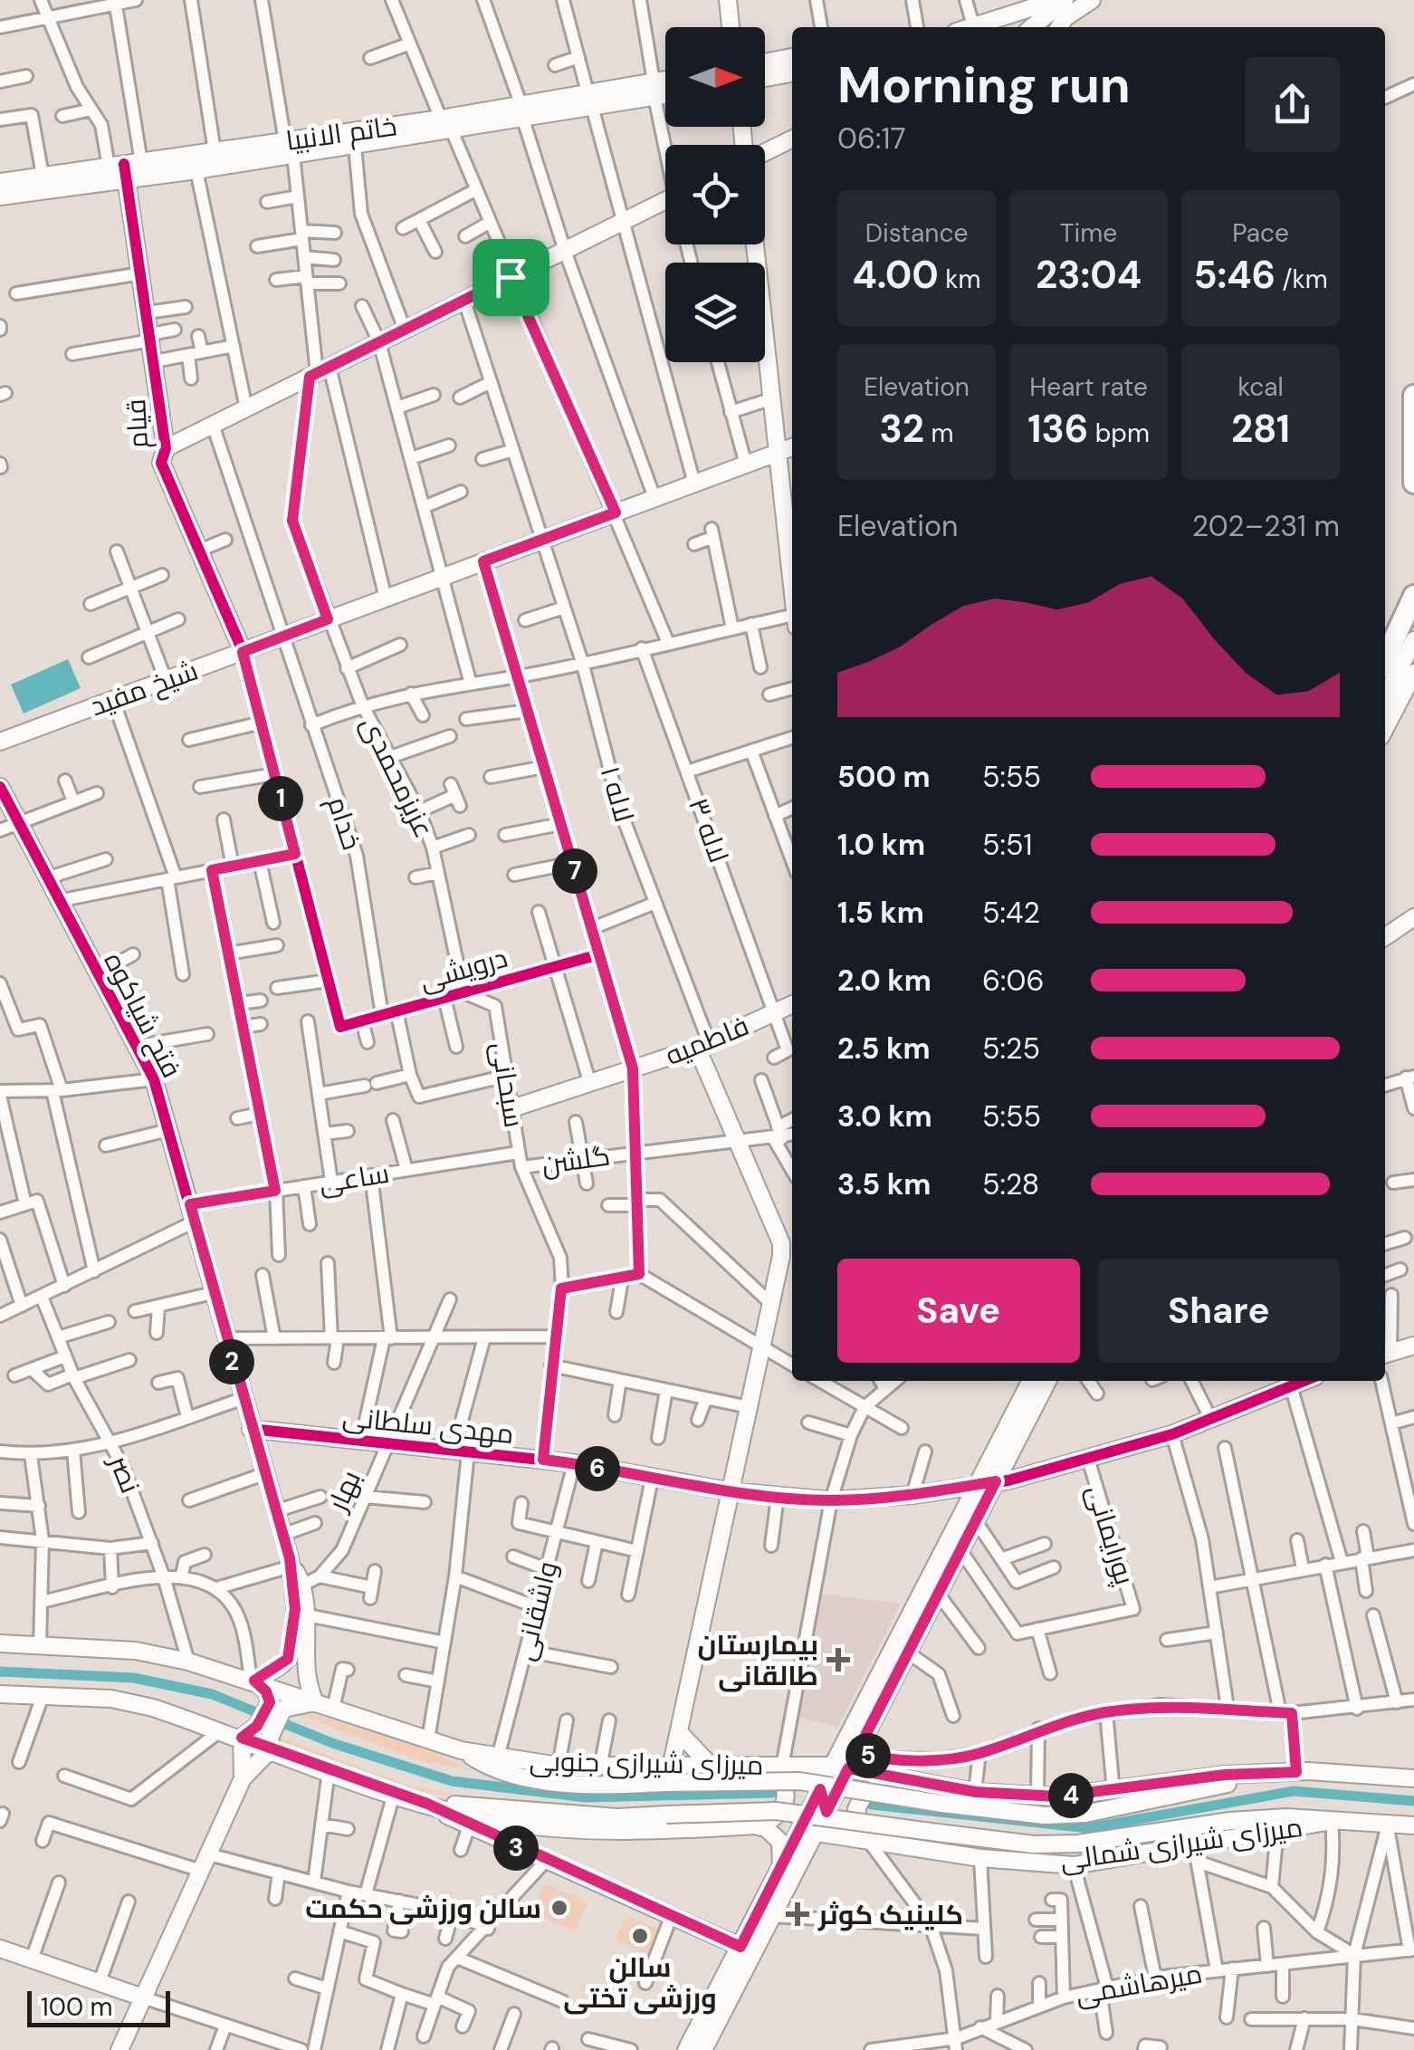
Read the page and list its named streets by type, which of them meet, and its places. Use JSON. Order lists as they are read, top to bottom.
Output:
{
  "streets": {
    "street": [
      "خاتم الانبیا",
      "قیام",
      "شیخ مفید",
      "عزیزمحمدی",
      "لاله ۱",
      "خدام",
      "لاله ۳",
      "درویشی",
      "فتح شیاکوه",
      "فاطمیه",
      "سبحانی",
      "گلشن",
      "ساعی",
      "مهدی سلطانی",
      "نصر",
      "بهار",
      "پورایمانی",
      "واشقانی",
      "میرزای شیرازی جنوبی",
      "میرزای شیرازی شمالی",
      "میرهاشمی"
    ]
  },
  "crossings": [
    ["خاتم الانبیا", "قیام"],
    ["قیام", "شیخ مفید"],
    ["شیخ مفید", "عزیزمحمدی"],
    ["شیخ مفید", "لاله ۱"],
    ["شیخ مفید", "خدام"],
    ["عزیزمحمدی", "درویشی"],
    ["عزیزمحمدی", "سبحانی"],
    ["لاله ۱", "فاطمیه"],
    ["خدام", "درویشی"],
    ["لاله ۳", "فاطمیه"],
    ["درویشی", "سبحانی"],
    ["فتح شیاکوه", "ساعی"],
    ["فتح شیاکوه", "مهدی سلطانی"],
    ["فتح شیاکوه", "بهار"],
    ["فتح شیاکوه", "میرزای شیرازی جنوبی"],
    ["فاطمیه", "سبحانی"],
    ["سبحانی", "گلشن"],
    ["سبحانی", "ساعی"],
    ["سبحانی", "مهدی سلطانی"],
    ["ساعی", "نصر"],
    ["مهدی سلطانی", "بهار"],
    ["مهدی سلطانی", "پورایمانی"],
    ["مهدی سلطانی", "واشقانی"],
    ["نصر", "میرزای شیرازی جنوبی"],
    ["واشقانی", "میرزای شیرازی جنوبی"],
    ["میرزای شیرازی جنوبی", "میرزای شیرازی شمالی"]
  ],
  "places": {
    "health": ["بیمارستان طالقانی", "کلینیک کوثر"],
    "other": ["سالن ورزشی حکمت", "سالن ورزشی تختی"]
  },
  "scale_bar": "100 m",
  "north": "right",
  "page": {
    "heading": ["Morning run", "06:17"],
    "stats": [
      ["Distance", "4.00 km"],
      ["Time", "23:04"],
      ["Pace", "5:46 /km"],
      ["Elevation", "32 m"],
      ["Heart rate", "136 bpm"],
      ["kcal", "281"]
    ],
    "chart": ["Elevation", "202–231 m"],
    "list": [
      {
        "name": "500 m",
        "note": "5:55"
      },
      {
        "name": "1.0 km",
        "note": "5:51"
      },
      {
        "name": "1.5 km",
        "note": "5:42"
      },
      {
        "name": "2.0 km",
        "note": "6:06"
      },
      {
        "name": "2.5 km",
        "note": "5:25"
      },
      {
        "name": "3.0 km",
        "note": "5:55"
      },
      {
        "name": "3.5 km",
        "note": "5:28"
      }
    ],
    "pins": [
      "1",
      "7",
      "2",
      "6",
      "5",
      "4",
      "3"
    ],
    "buttons": ["Save", "Share"],
    "scale": "100 m"
  }
}
